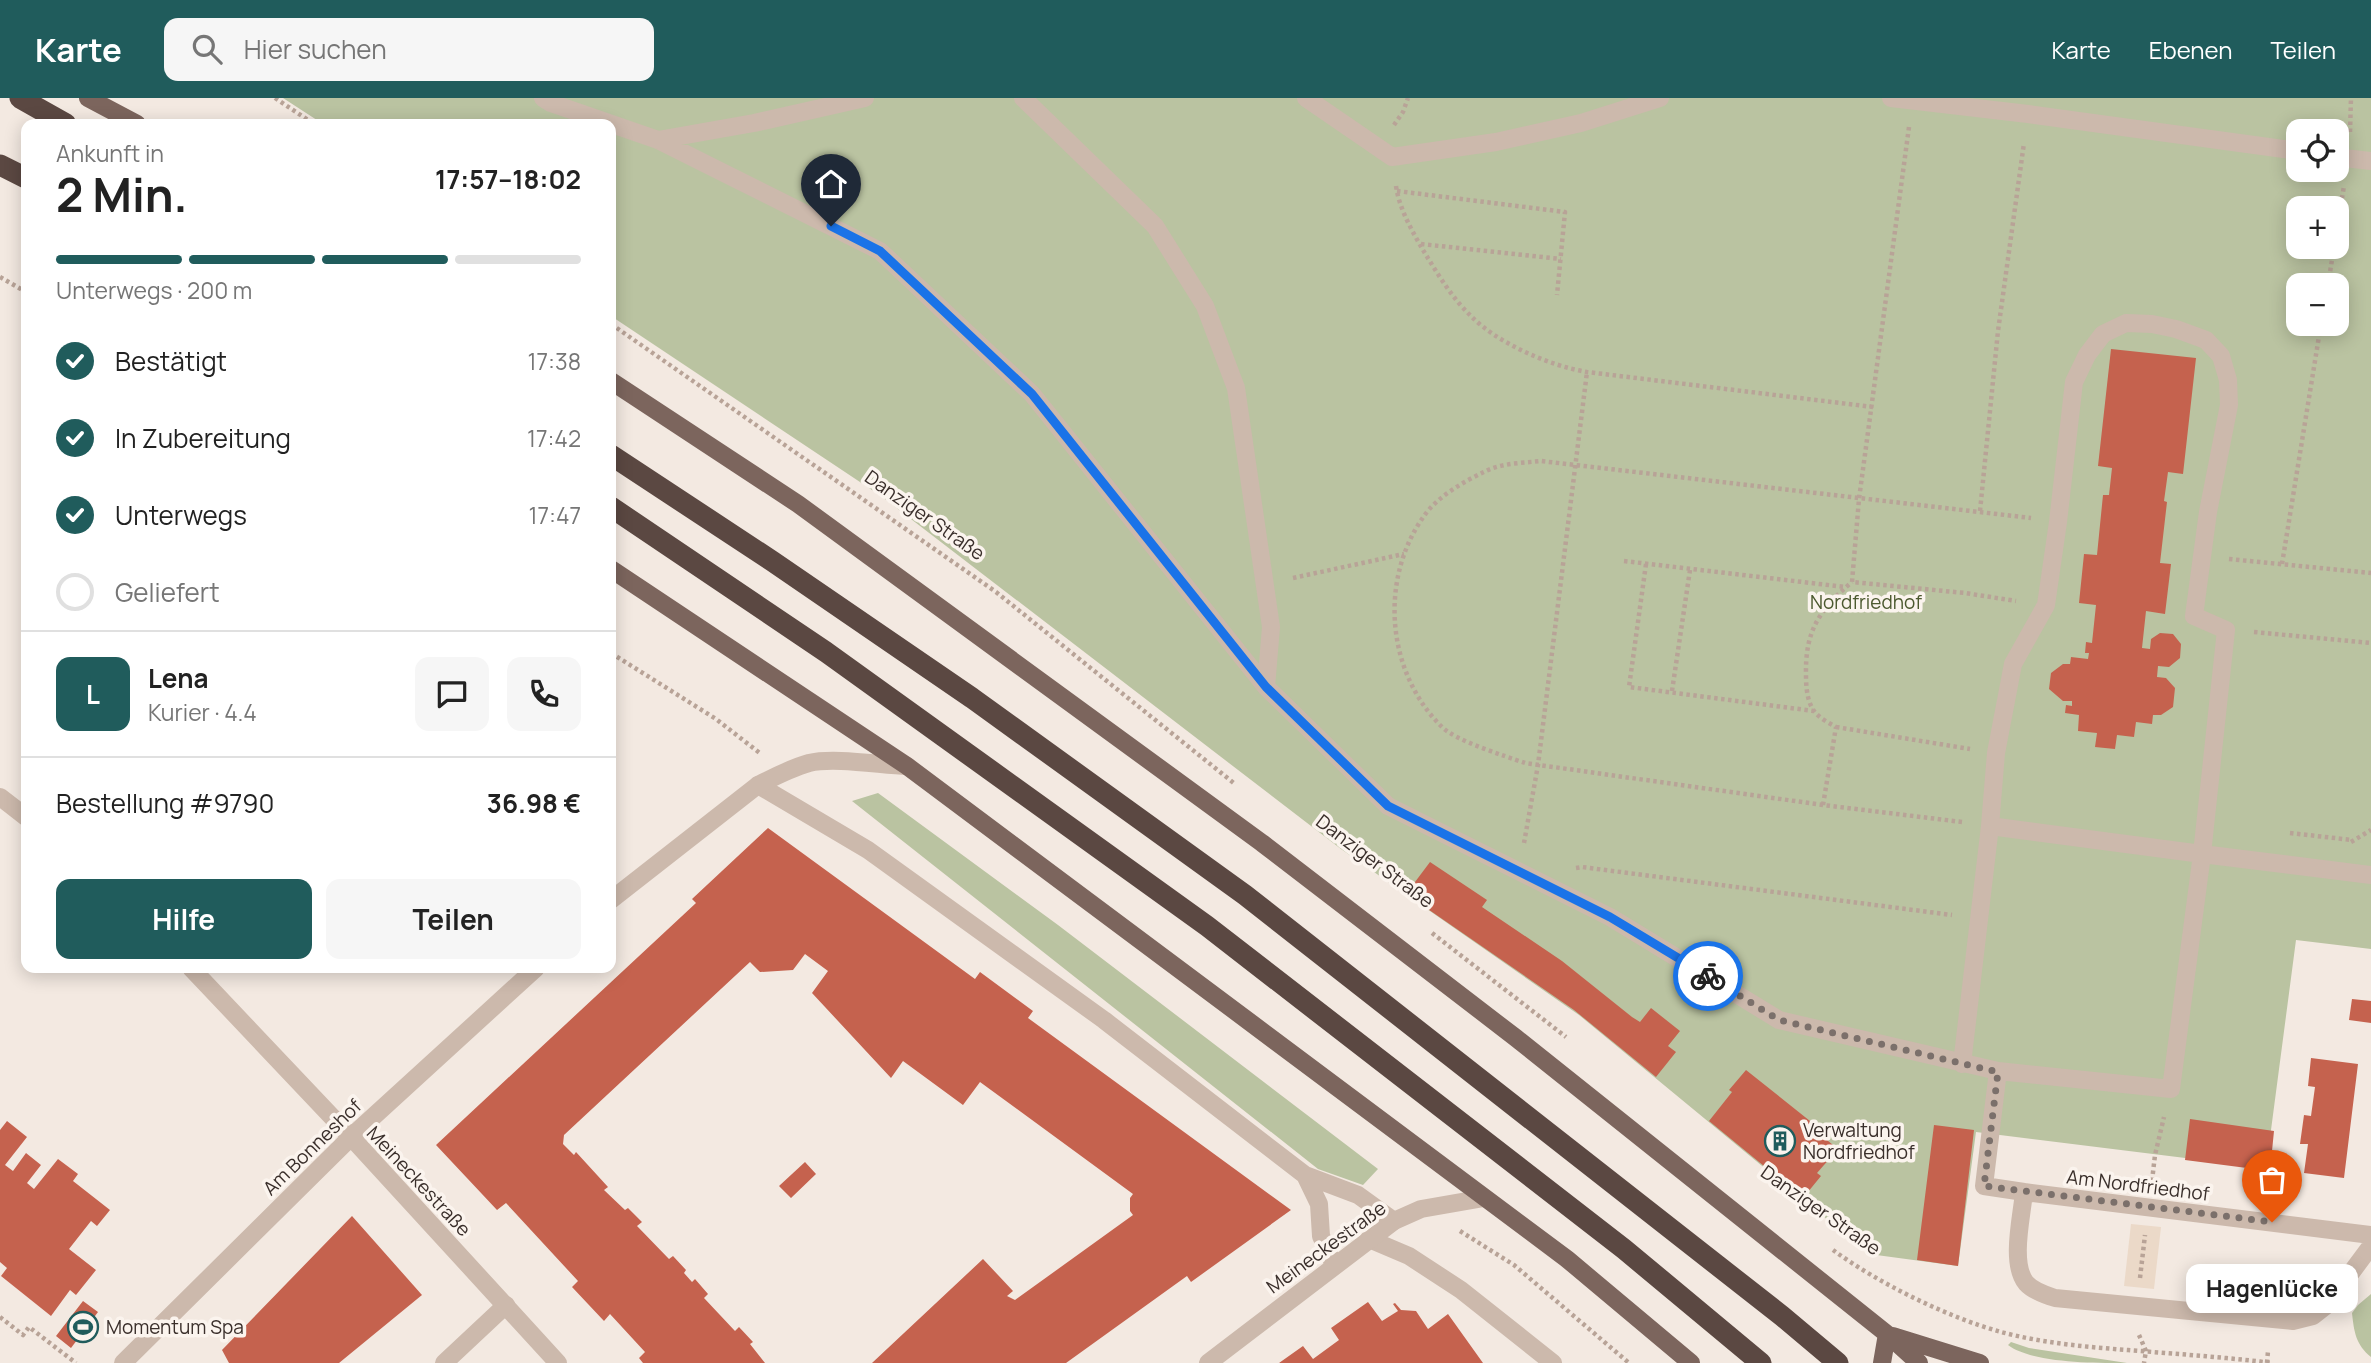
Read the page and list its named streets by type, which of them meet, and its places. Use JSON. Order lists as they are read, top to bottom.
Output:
{
  "streets": {
    "street": ["Am Bonneshof", "Meineckestraße", "Am Nordfriedhof"],
    "path": ["Danziger Straße"]
  },
  "crossings": [
    ["Am Bonneshof", "Meineckestraße"]
  ],
  "parks": ["Nordfriedhof"],
  "places": {
    "building": ["Verwaltung Nordfriedhof"],
    "other": ["Hagenlücke"],
    "sports": ["Momentum Spa"]
  },
  "page": {
    "header": "Karte",
    "search": "Hier suchen",
    "nav": ["Karte", "Ebenen", "Teilen"],
    "map_buttons": ["+", "−"],
    "heading": ["2 Min.", "Ankunft in", "17:57–18:02"],
    "panel": [
      "Lena",
      "Kurier · 4.4",
      "Bestellung #9790",
      "36.98 €"
    ],
    "bar": "Unterwegs · 200 m",
    "list": [
      ["Bestätigt", "17:38"],
      ["In Zubereitung", "17:42"],
      ["Unterwegs", "17:47"],
      "Geliefert"
    ],
    "round": "L",
    "buttons": ["Hilfe", "Teilen"],
    "bubble": "Hagenlücke"
  }
}
